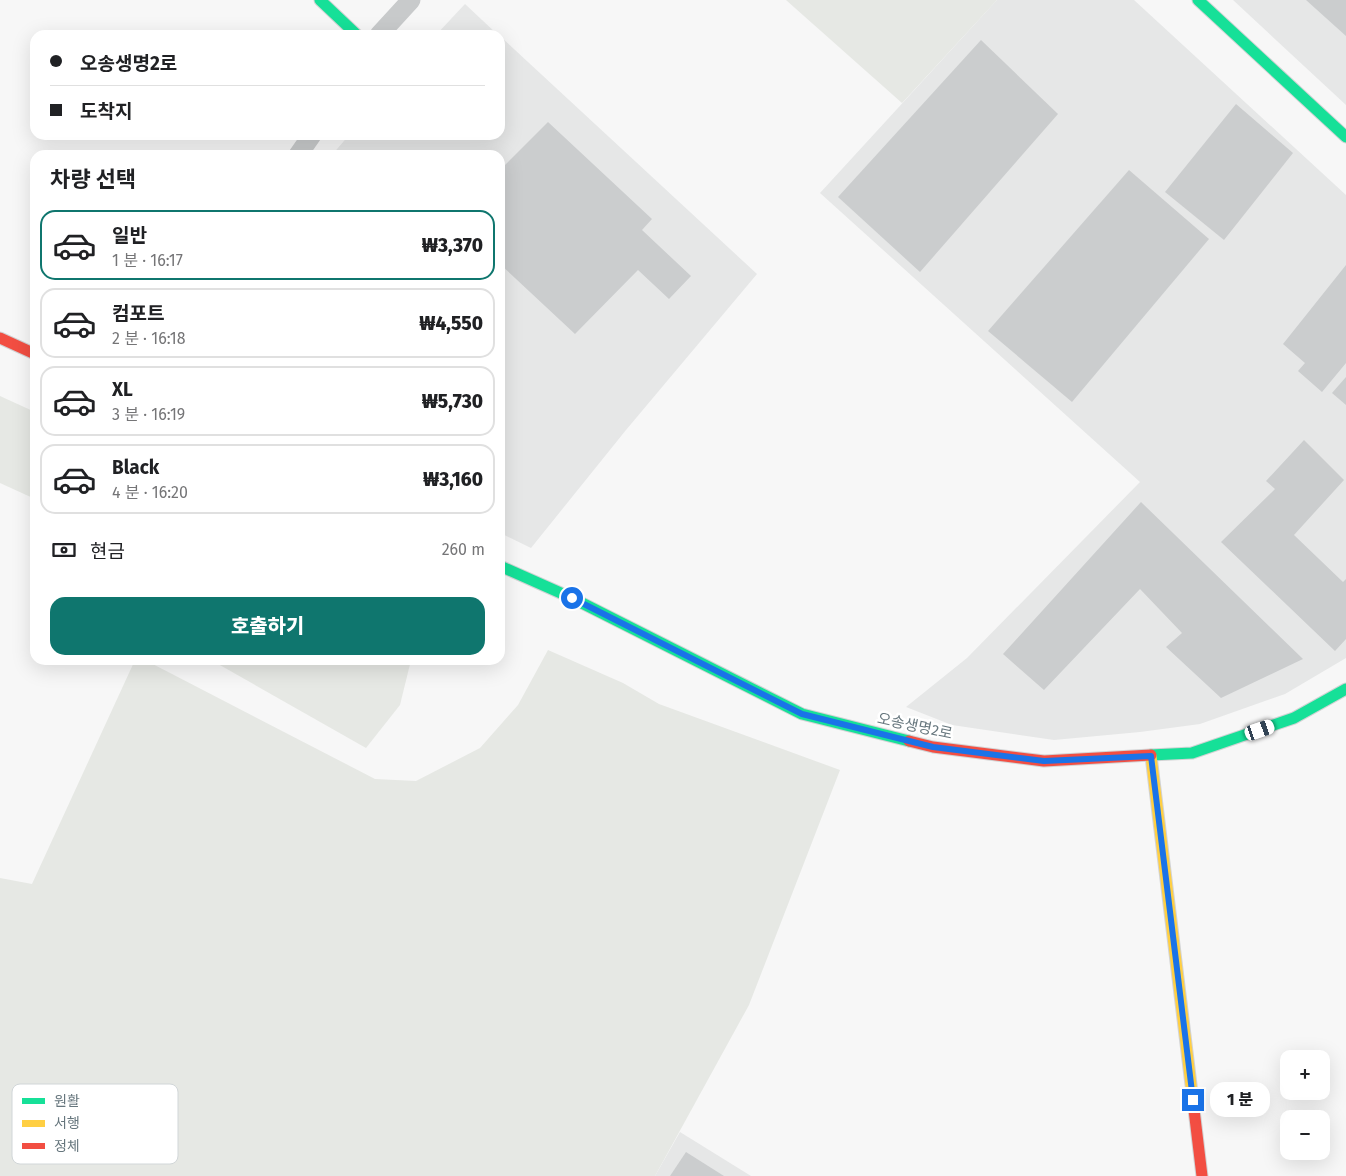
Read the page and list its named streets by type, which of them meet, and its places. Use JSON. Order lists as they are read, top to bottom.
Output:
{
  "streets": {
    "street": ["오송생명2로"]
  },
  "legend": ["원활", "서행", "정체"],
  "page": {
    "banner": ["오송생명2로", "도착지"],
    "heading": "차량 선택",
    "list": [
      {
        "name": "일반",
        "note": "1 분 · 16:17",
        "value": "₩3,370"
      },
      {
        "name": "컴포트",
        "note": "2 분 · 16:18",
        "value": "₩4,550"
      },
      {
        "name": "XL",
        "note": "3 분 · 16:19",
        "value": "₩5,730"
      },
      {
        "name": "Black",
        "note": "4 분 · 16:20",
        "value": "₩3,160"
      }
    ],
    "pay": ["현금", "260 m"],
    "buttons": "호출하기",
    "map_buttons": ["+", "−"],
    "bubble": "1 분"
  }
}
